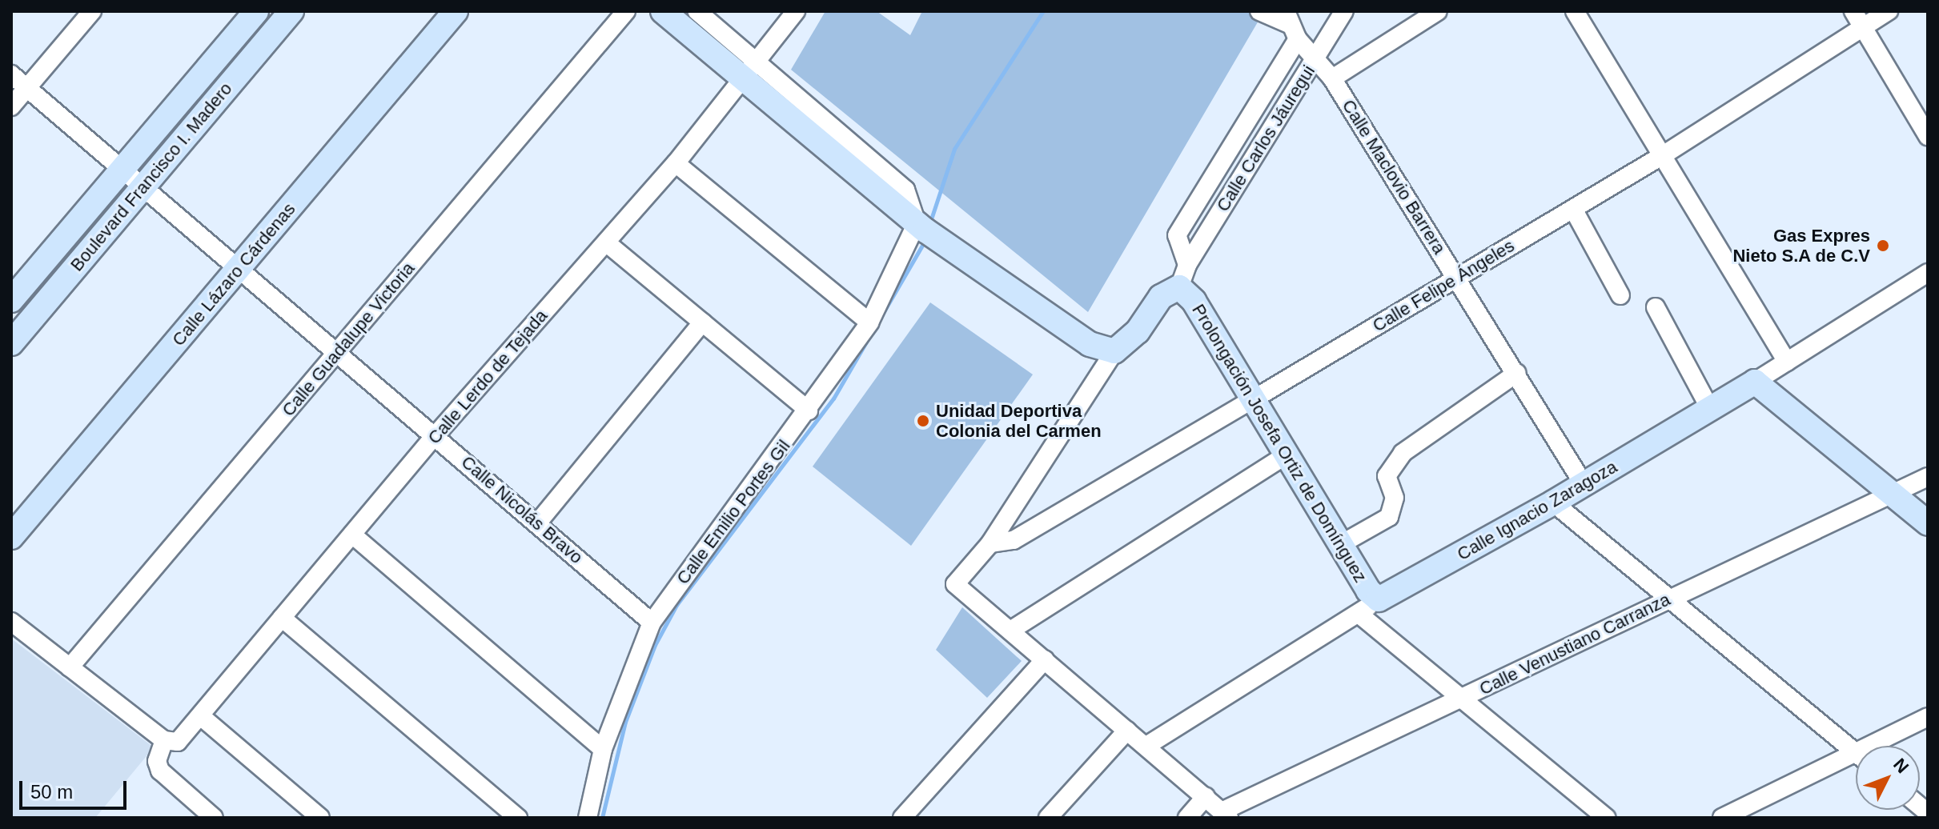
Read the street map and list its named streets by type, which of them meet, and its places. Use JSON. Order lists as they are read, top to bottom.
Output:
{
  "streets": {
    "street": [
      "Calle Carlos Jáuregui",
      "Boulevard Francisco I. Madero",
      "Calle Maclovio Barrera",
      "Calle Lázaro Cárdenas",
      "Calle Felipe Ángeles",
      "Calle Guadalupe Victoria",
      "Calle Lerdo de Tejada",
      "Prolongación Josefa Ortiz de Domínguez",
      "Calle Nicolás Bravo",
      "Calle Ignacio Zaragoza",
      "Calle Emilio Portes Gil",
      "Calle Venustiano Carranza"
    ]
  },
  "crossings": [
    ["Calle Carlos Jáuregui", "Calle Maclovio Barrera"],
    ["Calle Carlos Jáuregui", "Calle Felipe Ángeles"],
    ["Calle Carlos Jáuregui", "Prolongación Josefa Ortiz de Domínguez"],
    ["Boulevard Francisco I. Madero", "Calle Nicolás Bravo"],
    ["Calle Maclovio Barrera", "Calle Felipe Ángeles"],
    ["Calle Maclovio Barrera", "Calle Ignacio Zaragoza"],
    ["Calle Lázaro Cárdenas", "Calle Nicolás Bravo"],
    ["Calle Felipe Ángeles", "Prolongación Josefa Ortiz de Domínguez"],
    ["Calle Guadalupe Victoria", "Calle Nicolás Bravo"],
    ["Calle Lerdo de Tejada", "Calle Nicolás Bravo"],
    ["Prolongación Josefa Ortiz de Domínguez", "Calle Ignacio Zaragoza"],
    ["Calle Nicolás Bravo", "Calle Emilio Portes Gil"]
  ],
  "places": ["Gas Expres Nieto S.A de C.V", "Unidad Deportiva Colonia del Carmen"],
  "scale_bar": "50 m",
  "north": "top right"
}
